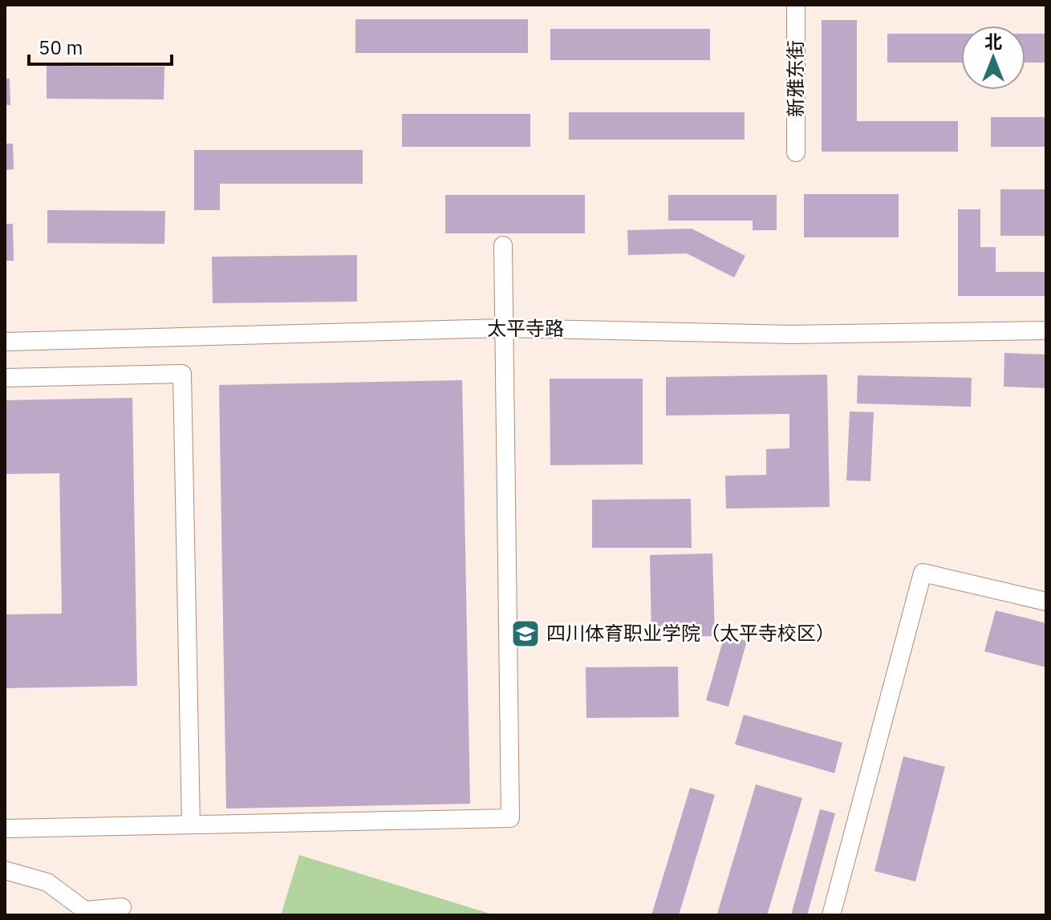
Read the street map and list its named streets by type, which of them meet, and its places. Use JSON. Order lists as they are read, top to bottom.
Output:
{
  "streets": {
    "street": ["新雅东街", "太平寺路"]
  },
  "places": {
    "school or university": ["四川体育职业学院（太平寺校区）"]
  },
  "scale_bar": "50 m",
  "north": "top"
}
